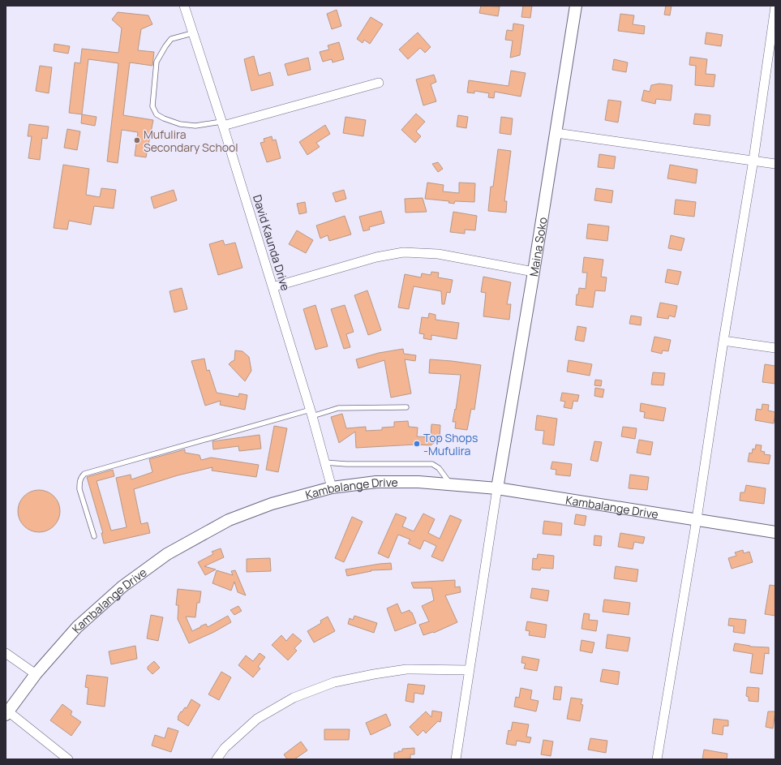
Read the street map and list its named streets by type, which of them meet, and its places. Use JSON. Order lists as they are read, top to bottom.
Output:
{
  "streets": {
    "street": ["David Kaunda Drive", "Maina Soko", "Kambalange Drive"]
  },
  "crossings": [
    ["David Kaunda Drive", "Kambalange Drive"],
    ["Maina Soko", "Kambalange Drive"]
  ],
  "places": ["Mufulira Secondary School", "Top Shops -Mufulira"]
}
